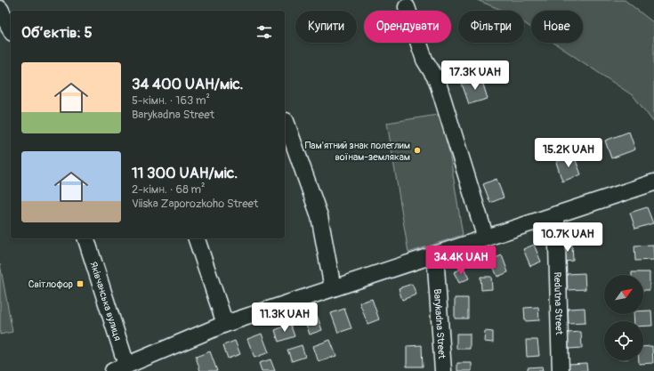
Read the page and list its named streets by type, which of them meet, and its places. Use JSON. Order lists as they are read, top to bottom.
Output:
{
  "streets": {
    "street": ["Яківчанська вулиця", "Redutna Street", "Barykadna Street"]
  },
  "places": {
    "other": ["Пам'ятний знак полеглим воїнам-землякам"],
    "transit": ["Світлофор"]
  },
  "north": "top right",
  "page": {
    "chip": [
      "Купити",
      "Орендувати",
      "Фільтри",
      "Нове"
    ],
    "heading": "Об’єктів: 5",
    "list": [
      {
        "name": "34 400 UAH/міс.",
        "note": "5-кімн. · 163 m² · Barykadna Street"
      },
      {
        "name": "11 300 UAH/міс.",
        "note": "2-кімн. · 68 m² · Viiska Zaporozkoho Street"
      }
    ],
    "price": [
      "17.3K UAH",
      "15.2K UAH",
      "10.7K UAH",
      "34.4K UAH",
      "11.3K UAH"
    ]
  }
}
